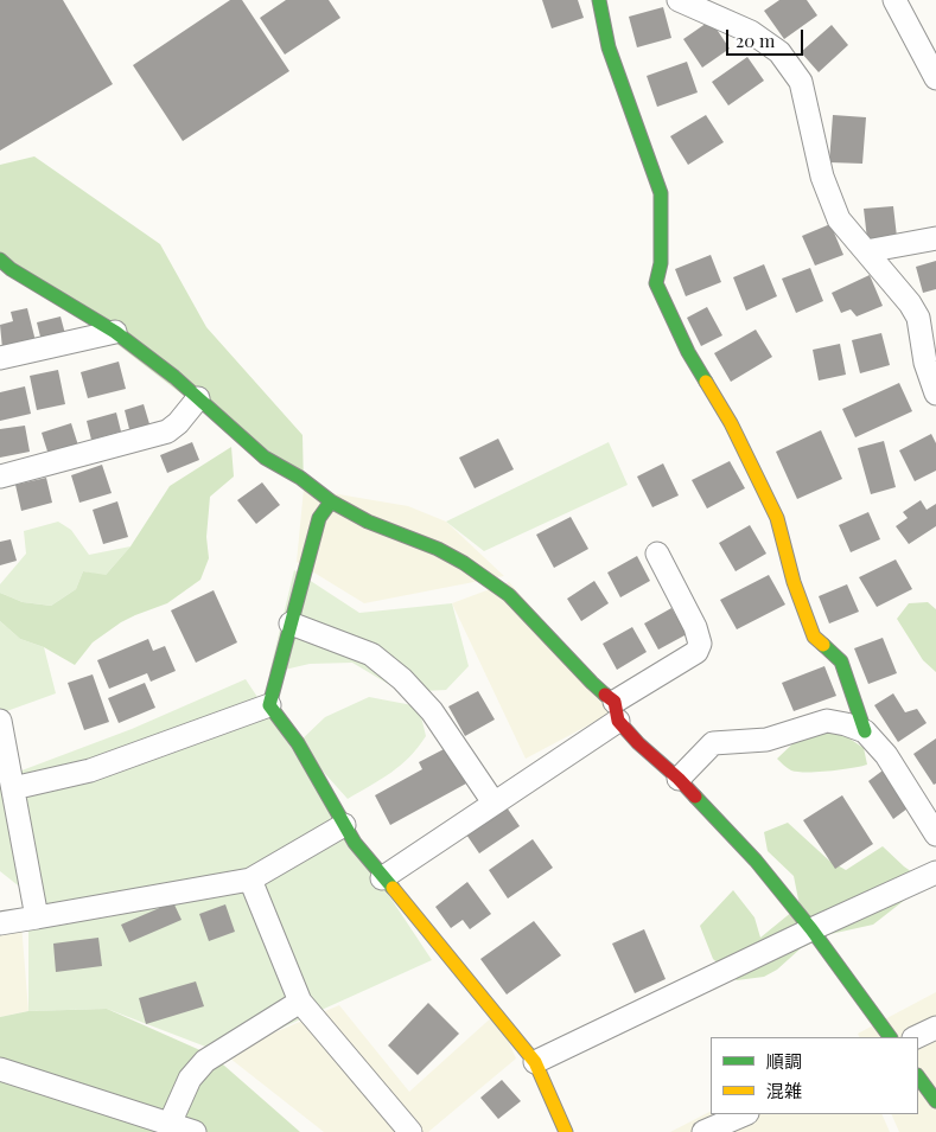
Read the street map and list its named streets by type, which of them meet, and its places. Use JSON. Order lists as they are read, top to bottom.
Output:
{
  "legend": ["順調", "混雑"],
  "scale_bar": "20 m"
}
